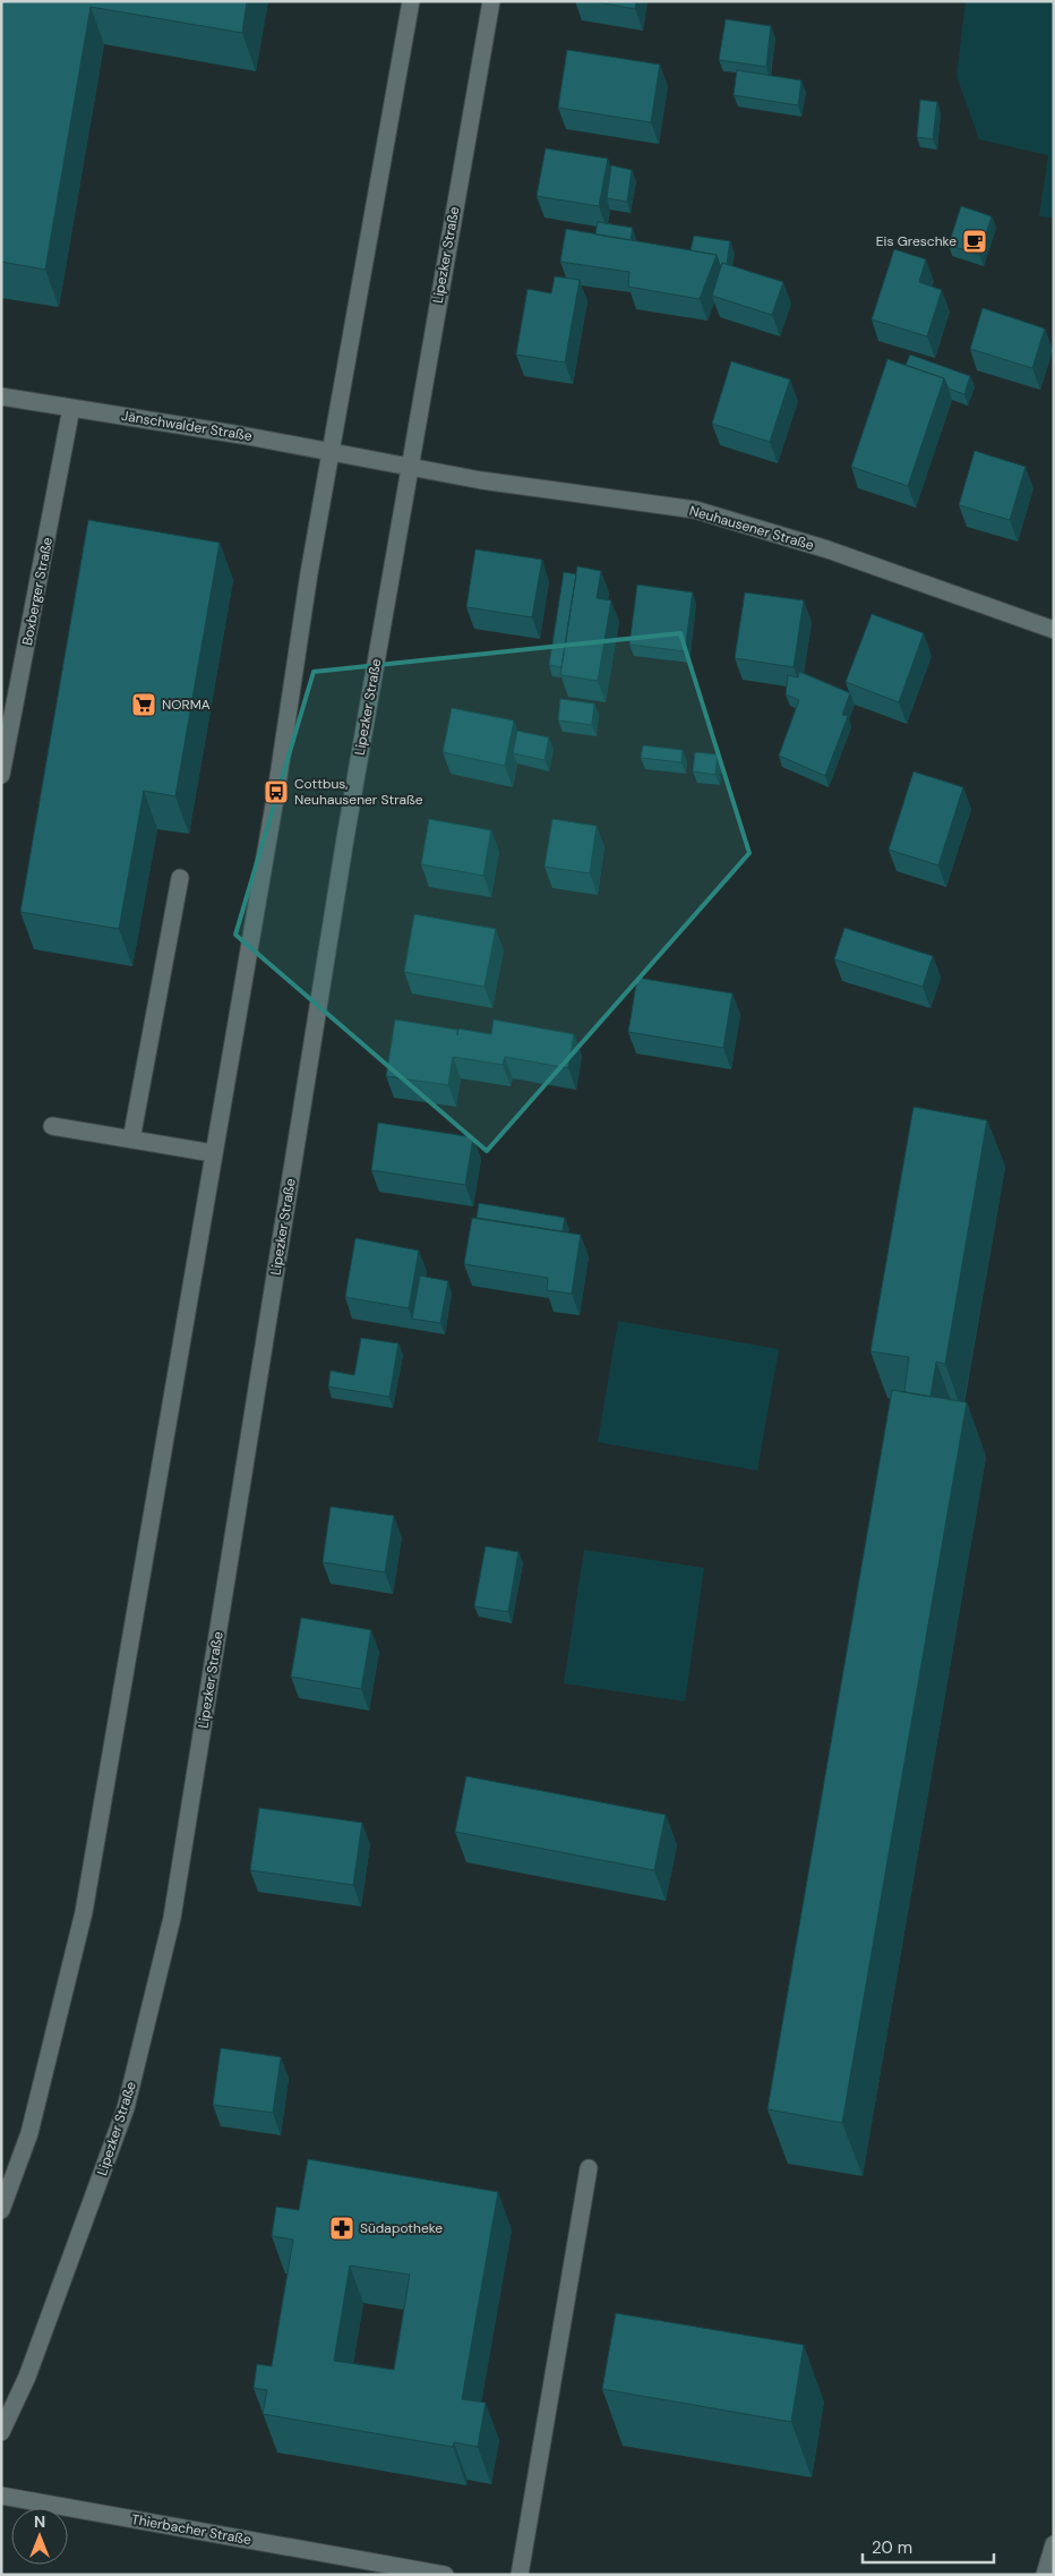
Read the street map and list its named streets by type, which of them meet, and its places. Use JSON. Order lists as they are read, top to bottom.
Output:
{
  "streets": {
    "main road": [
      "Lipezker Straße",
      "Jänschwalder Straße",
      "Neuhausener Straße",
      "Boxberger Straße",
      "Thierbacher Straße"
    ]
  },
  "crossings": [
    ["Lipezker Straße", "Neuhausener Straße"],
    ["Jänschwalder Straße", "Neuhausener Straße"],
    ["Jänschwalder Straße", "Boxberger Straße"]
  ],
  "places": {
    "cafe": ["Eis Greschke"],
    "supermarket": ["NORMA"],
    "bus stop": ["Cottbus, Neuhausener Straße"],
    "pharmacy": ["Südapotheke"]
  },
  "scale_bar": "20 m",
  "north": "top"
}
